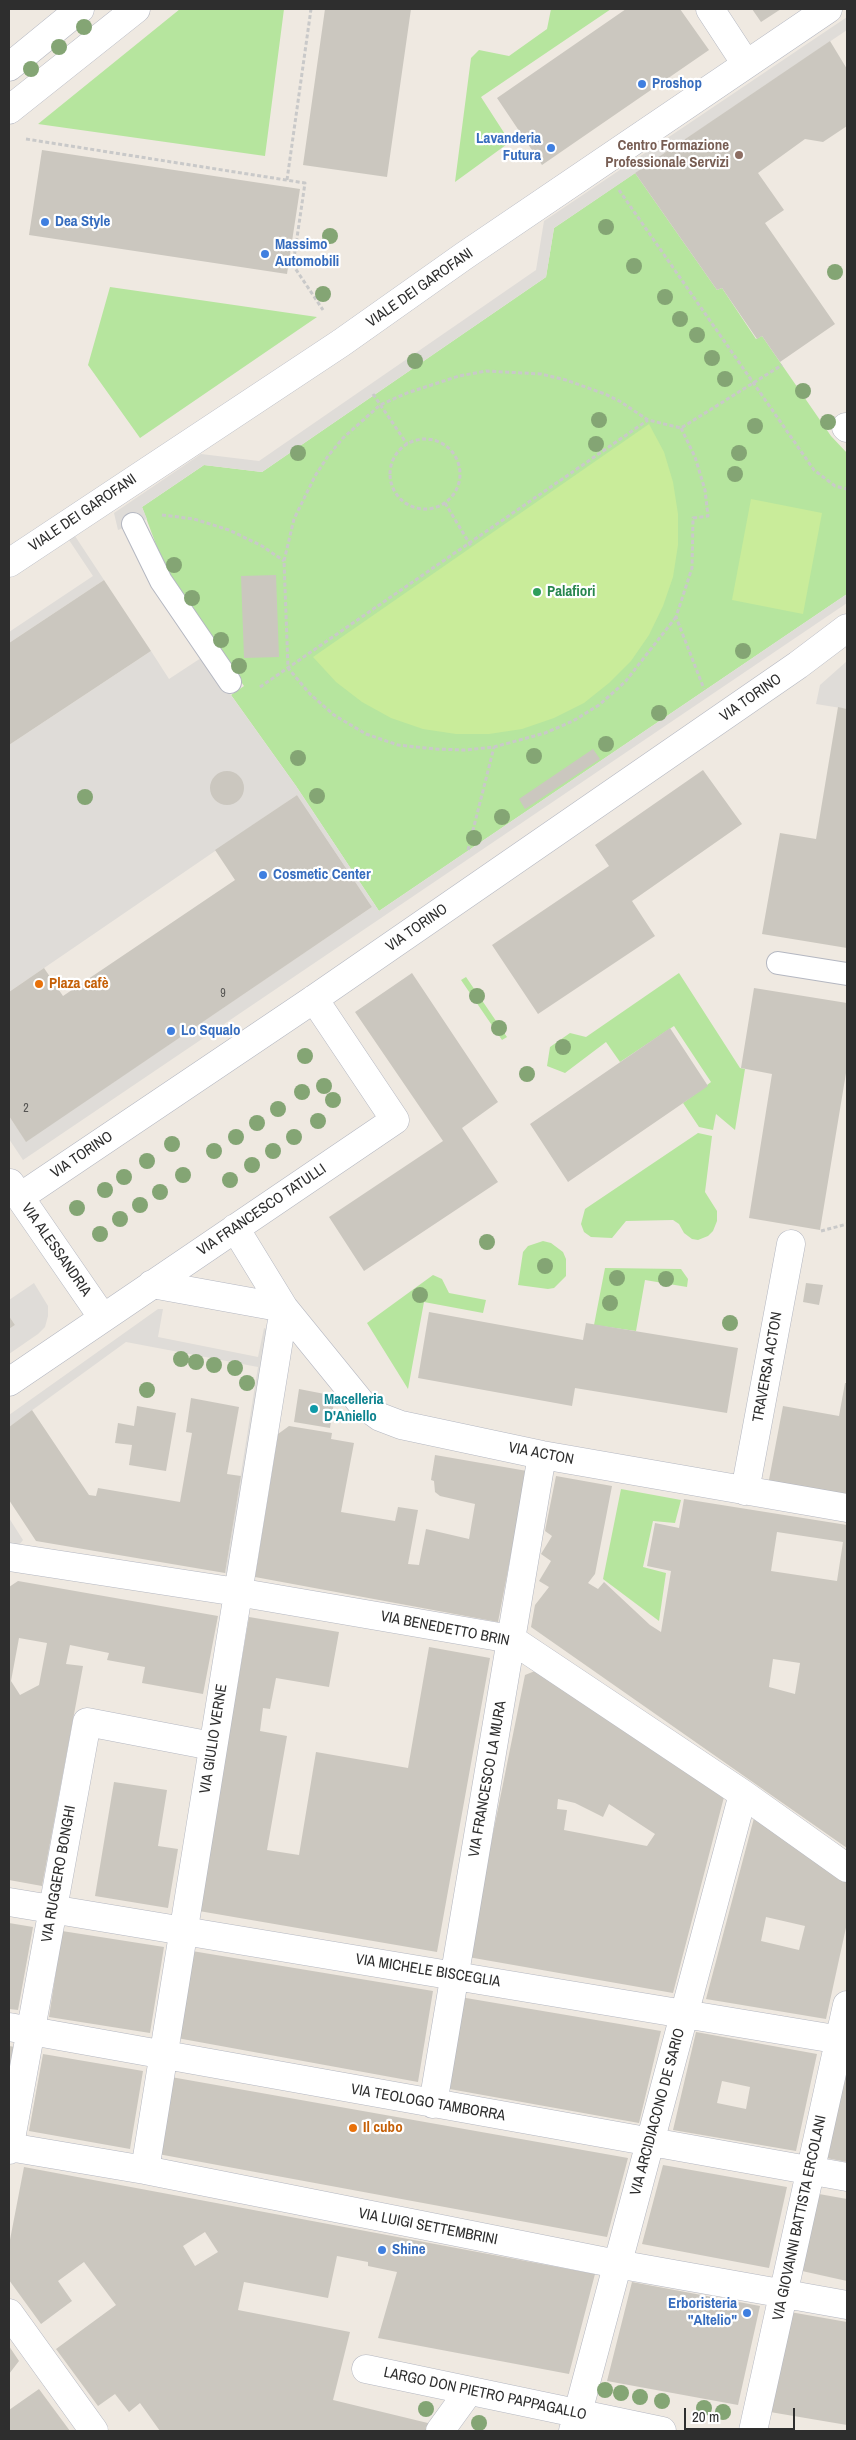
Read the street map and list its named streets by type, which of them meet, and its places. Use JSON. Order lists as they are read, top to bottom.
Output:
{
  "streets": {
    "street": [
      "VIALE DEI GAROFANI",
      "VIA TORINO",
      "VIA FRANCESCO TATULLI",
      "VIA ALESSANDRIA",
      "TRAVERSA ACTON",
      "VIA ACTON",
      "VIA BENEDETTO BRIN",
      "VIA GIULIO VERNE",
      "VIA FRANCESCO LA MURA",
      "VIA RUGGERO BONGHI",
      "VIA MICHELE BISCEGLIA",
      "VIA TEOLOGO TAMBORRA",
      "VIA ARCIDIACONO DE SARIO",
      "VIA GIOVANNI BATTISTA ERCOLANI",
      "VIA LUIGI SETTEMBRINI",
      "LARGO DON PIETRO PAPPAGALLO"
    ]
  },
  "crossings": [
    ["VIA TORINO", "VIA FRANCESCO TATULLI"],
    ["VIA TORINO", "VIA ALESSANDRIA"],
    ["VIA FRANCESCO TATULLI", "VIA ALESSANDRIA"],
    ["VIA FRANCESCO TATULLI", "VIA ACTON"],
    ["TRAVERSA ACTON", "VIA ACTON"],
    ["VIA ACTON", "VIA GIULIO VERNE"],
    ["VIA ACTON", "VIA FRANCESCO LA MURA"],
    ["VIA BENEDETTO BRIN", "VIA GIULIO VERNE"],
    ["VIA BENEDETTO BRIN", "VIA FRANCESCO LA MURA"],
    ["VIA BENEDETTO BRIN", "VIA ARCIDIACONO DE SARIO"],
    ["VIA GIULIO VERNE", "VIA RUGGERO BONGHI"],
    ["VIA GIULIO VERNE", "VIA MICHELE BISCEGLIA"],
    ["VIA GIULIO VERNE", "VIA TEOLOGO TAMBORRA"],
    ["VIA GIULIO VERNE", "VIA LUIGI SETTEMBRINI"],
    ["VIA FRANCESCO LA MURA", "VIA MICHELE BISCEGLIA"],
    ["VIA FRANCESCO LA MURA", "VIA TEOLOGO TAMBORRA"],
    ["VIA RUGGERO BONGHI", "VIA MICHELE BISCEGLIA"],
    ["VIA RUGGERO BONGHI", "VIA TEOLOGO TAMBORRA"],
    ["VIA RUGGERO BONGHI", "VIA LUIGI SETTEMBRINI"],
    ["VIA MICHELE BISCEGLIA", "VIA ARCIDIACONO DE SARIO"],
    ["VIA MICHELE BISCEGLIA", "VIA GIOVANNI BATTISTA ERCOLANI"],
    ["VIA TEOLOGO TAMBORRA", "VIA ARCIDIACONO DE SARIO"],
    ["VIA TEOLOGO TAMBORRA", "VIA GIOVANNI BATTISTA ERCOLANI"],
    ["VIA ARCIDIACONO DE SARIO", "VIA LUIGI SETTEMBRINI"],
    ["VIA ARCIDIACONO DE SARIO", "LARGO DON PIETRO PAPPAGALLO"],
    ["VIA GIOVANNI BATTISTA ERCOLANI", "VIA LUIGI SETTEMBRINI"]
  ],
  "places": [
    "Proshop",
    "Lavanderia Futura",
    "Centro Formazione Professionale Servizi",
    "Dea Style",
    "Massimo Automobili",
    "Palafiori",
    "Cosmetic Center",
    "Plaza cafè",
    "Lo Squalo",
    "Macelleria D'Aniello",
    "Il cubo",
    "Shine",
    "Erboristeria \"Altelio\""
  ],
  "house_numbers": ["9", "2"],
  "scale_bar": "20 m"
}
